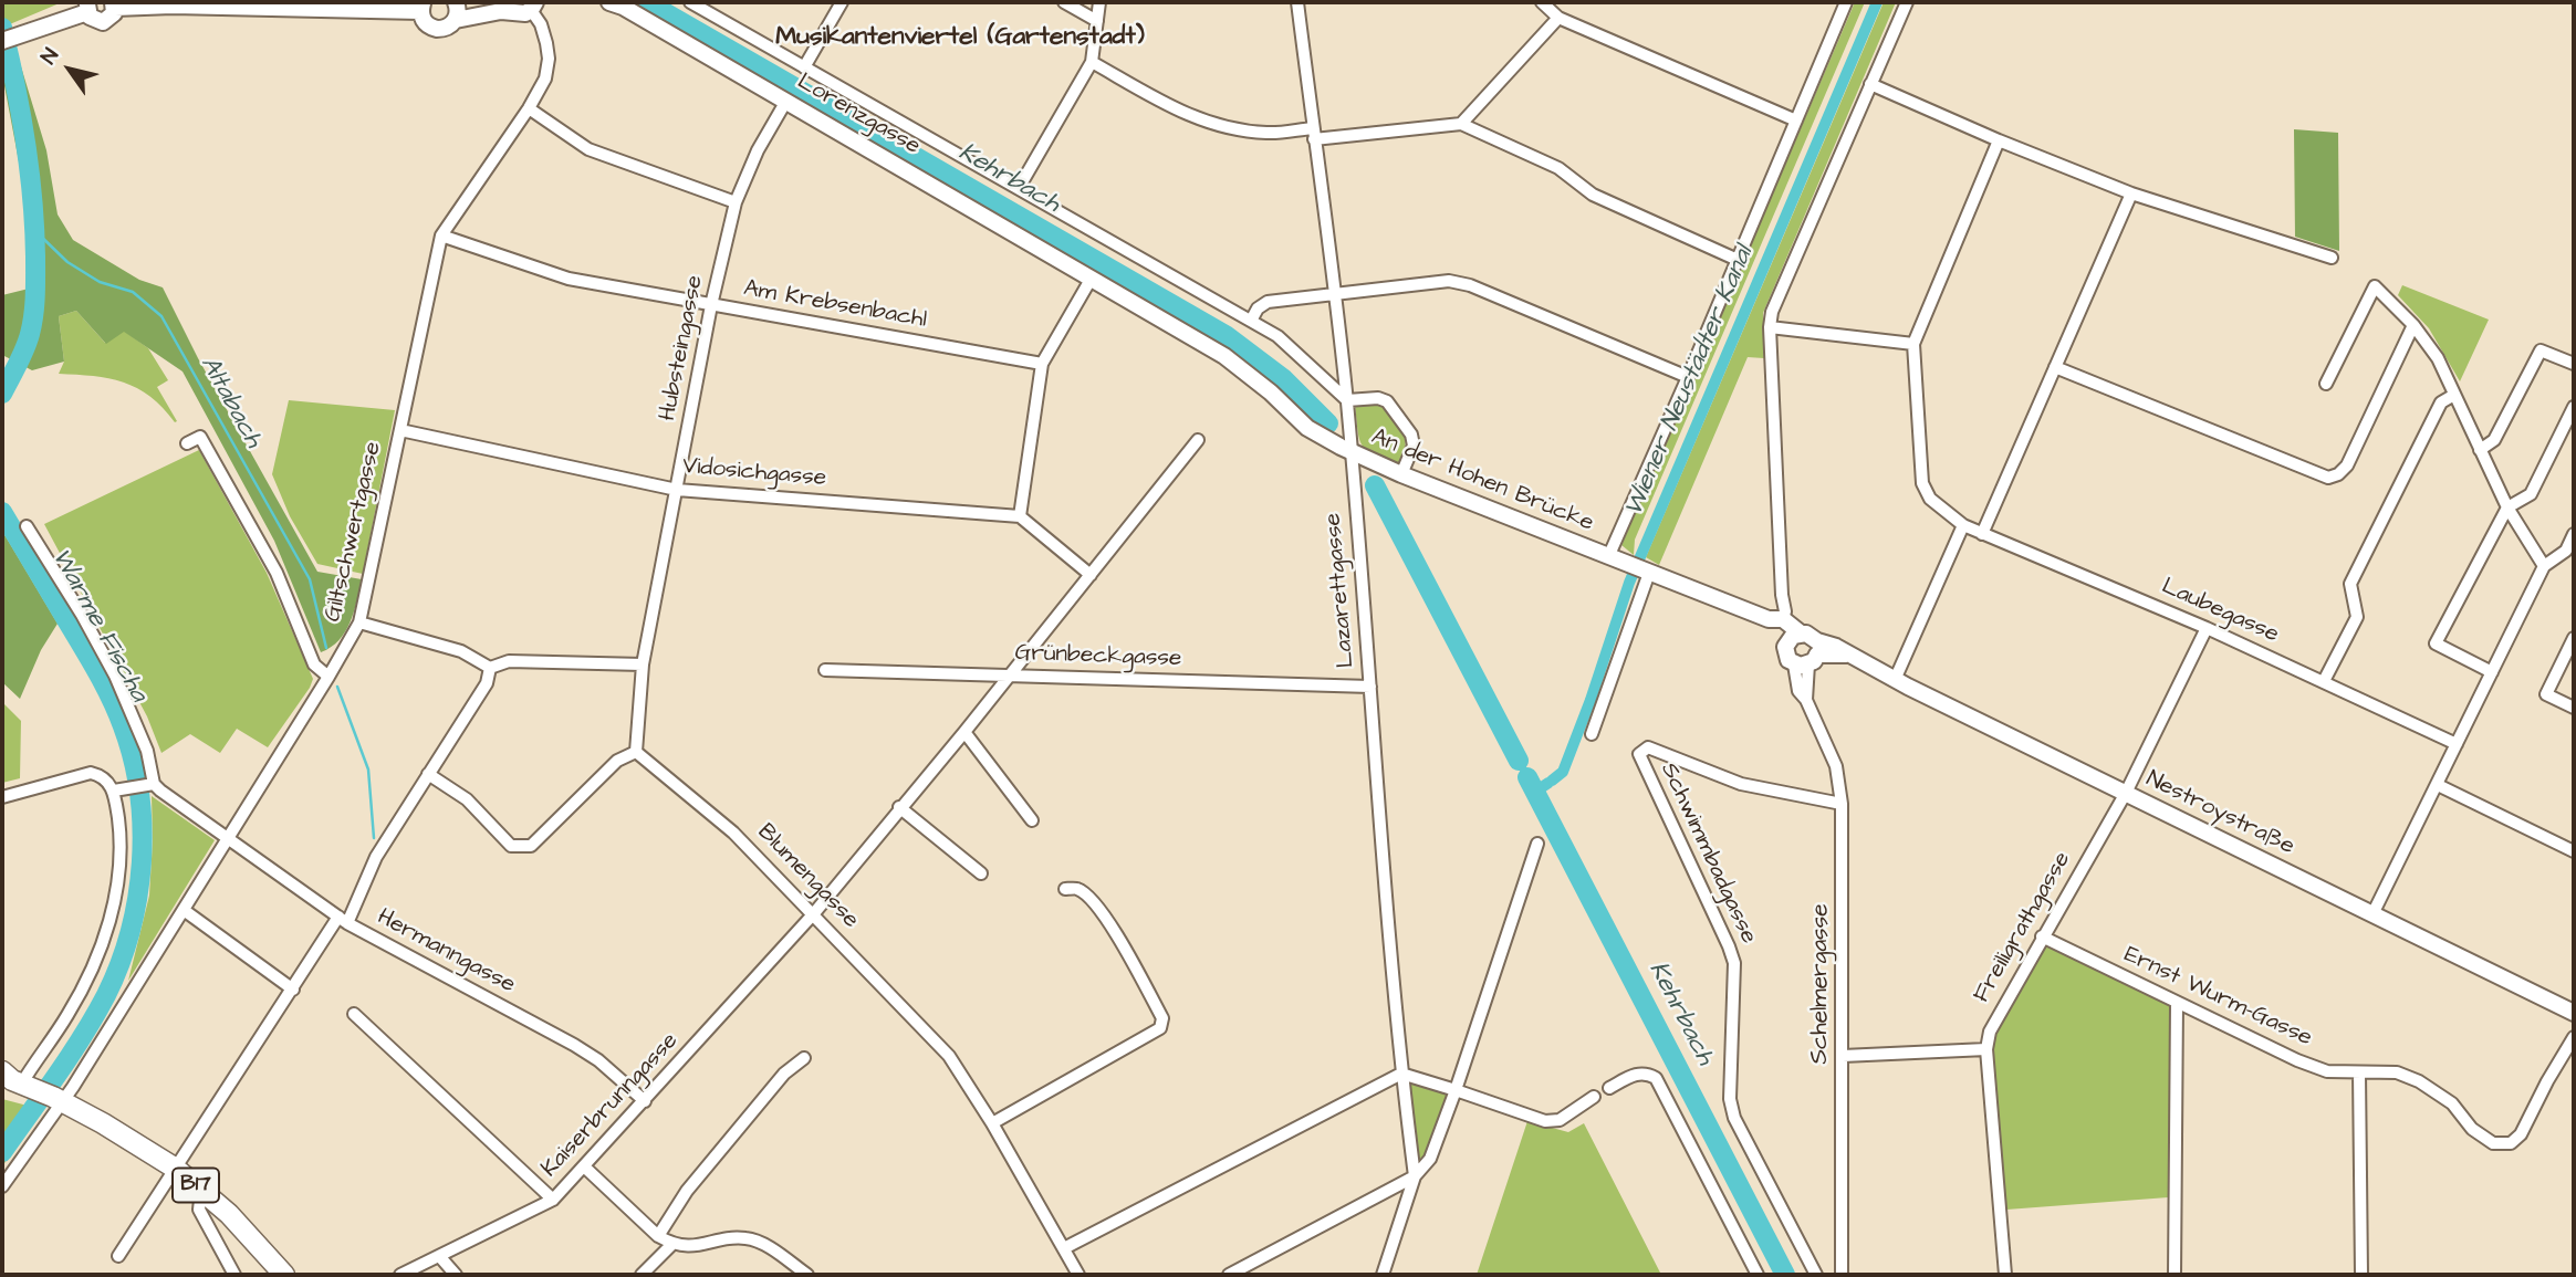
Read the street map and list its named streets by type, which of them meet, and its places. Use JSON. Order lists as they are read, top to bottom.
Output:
{
  "streets": {
    "main road": ["B17"],
    "street": [
      "Lorenzgasse",
      "Am Krebsenbachl",
      "Hubsteingasse",
      "Vidosichgasse",
      "An der Hohen Brücke",
      "Giltschwertgasse",
      "Lazarettgasse",
      "Laubegasse",
      "Grünbeckgasse",
      "Nestroystraße",
      "Schwimmbadgasse",
      "Blumengasse",
      "Freiligrathgasse",
      "Hermanngasse",
      "Schelmergasse",
      "Ernst Wurm-Gasse",
      "Kaiserbrunngasse"
    ]
  },
  "crossings": [
    ["Lorenzgasse", "Hubsteingasse"],
    ["Lorenzgasse", "An der Hohen Brücke"],
    ["Lorenzgasse", "Lazarettgasse"],
    ["Am Krebsenbachl", "Hubsteingasse"],
    ["Am Krebsenbachl", "Giltschwertgasse"],
    ["Hubsteingasse", "Vidosichgasse"],
    ["Hubsteingasse", "Blumengasse"],
    ["Vidosichgasse", "Giltschwertgasse"],
    ["An der Hohen Brücke", "Lazarettgasse"],
    ["An der Hohen Brücke", "Nestroystraße"],
    ["Giltschwertgasse", "Hermanngasse"],
    ["Giltschwertgasse", "B17"],
    ["Lazarettgasse", "Grünbeckgasse"],
    ["Laubegasse", "Freiligrathgasse"],
    ["Grünbeckgasse", "Kaiserbrunngasse"],
    ["Nestroystraße", "Freiligrathgasse"],
    ["Nestroystraße", "Schelmergasse"],
    ["Schwimmbadgasse", "Schelmergasse"],
    ["Blumengasse", "Kaiserbrunngasse"],
    ["Freiligrathgasse", "Ernst Wurm-Gasse"],
    ["Hermanngasse", "Kaiserbrunngasse"]
  ],
  "districts": ["Musikantenviertel (Gartenstadt)"],
  "water": [
    "Kehrbach",
    "Wiener Neustädter Kanal",
    "Altabach",
    "Warme Fischa"
  ],
  "north": "top left"
}
